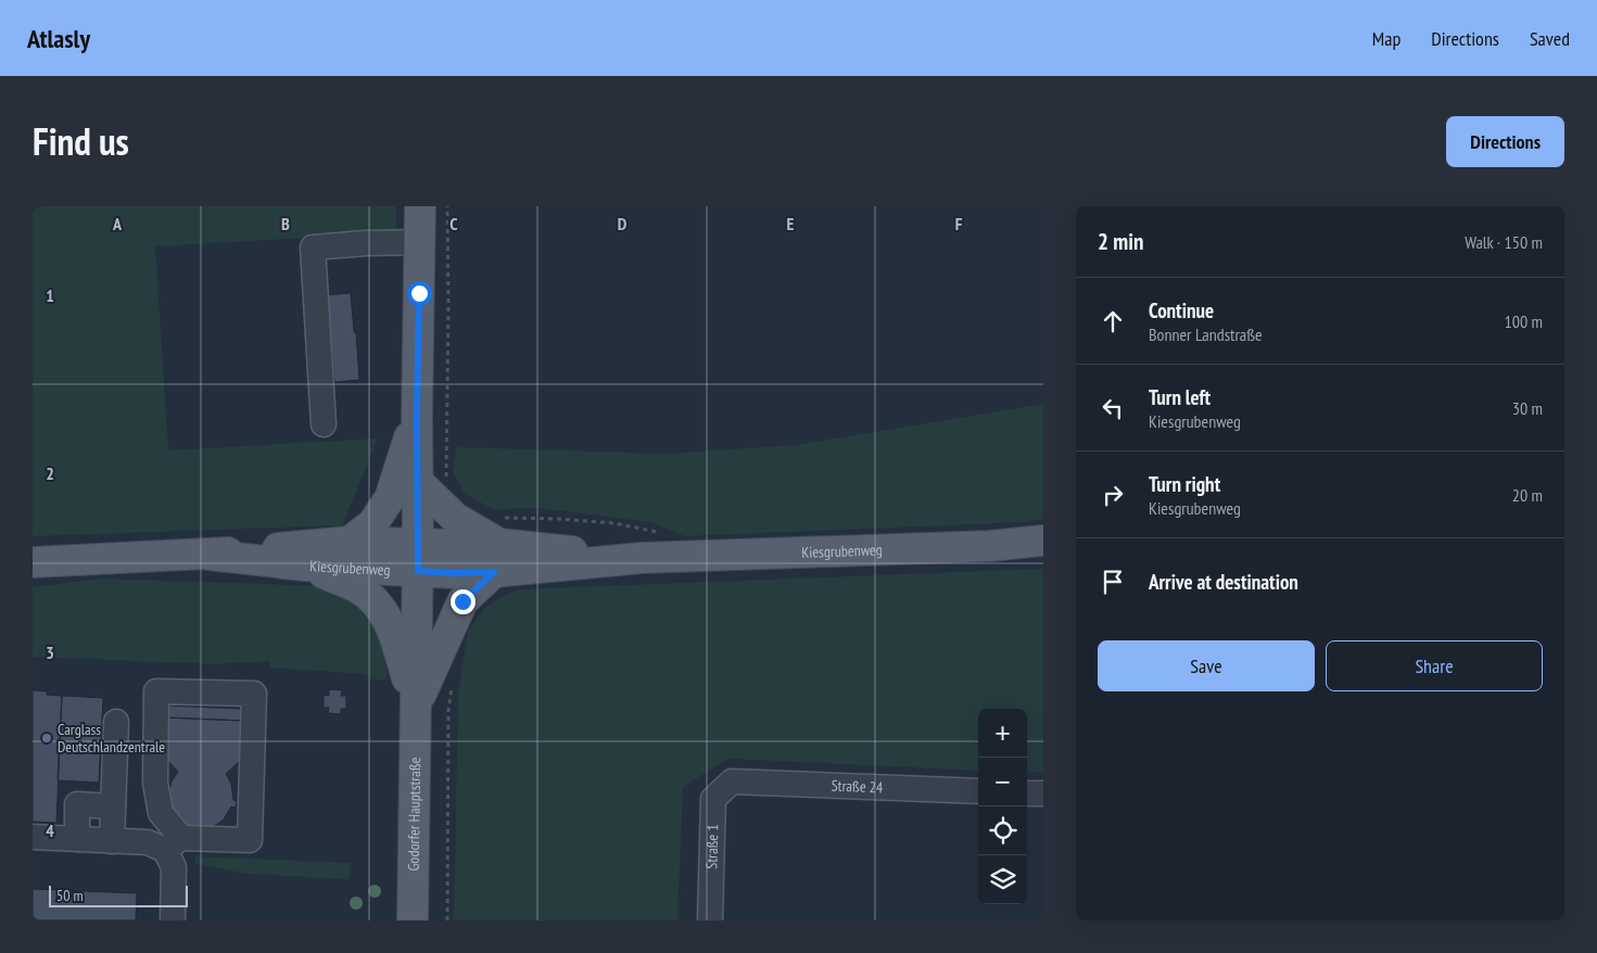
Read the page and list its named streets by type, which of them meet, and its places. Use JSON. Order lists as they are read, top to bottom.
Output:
{
  "streets": {
    "main road": ["Kiesgrubenweg", "Godorfer Hauptstraße"],
    "lane": ["Straße 24", "Straße 1"]
  },
  "crossings": [
    ["Kiesgrubenweg", "Godorfer Hauptstraße"],
    ["Straße 24", "Straße 1"]
  ],
  "places": ["Carglass Deutschlandzentrale"],
  "scale_bar": "50 m",
  "page": {
    "header": "Atlasly",
    "nav": ["Map", "Directions", "Saved"],
    "title": "Find us",
    "buttons": [
      "Directions",
      ["Save", "Share"]
    ],
    "heading": ["2 min", "Walk · 150 m"],
    "list": [
      ["Continue", "Bonner Landstraße", "100 m"],
      ["Turn left", "Kiesgrubenweg", "30 m"],
      ["Turn right", "Kiesgrubenweg", "20 m"],
      "Arrive at destination"
    ],
    "map_buttons": ["+", "−"],
    "scale": "50 m"
  },
  "grid": {
    "columns": [
      "A",
      "B",
      "C",
      "D",
      "E",
      "F"
    ],
    "rows": [
      "1",
      "2",
      "3",
      "4"
    ]
  }
}
